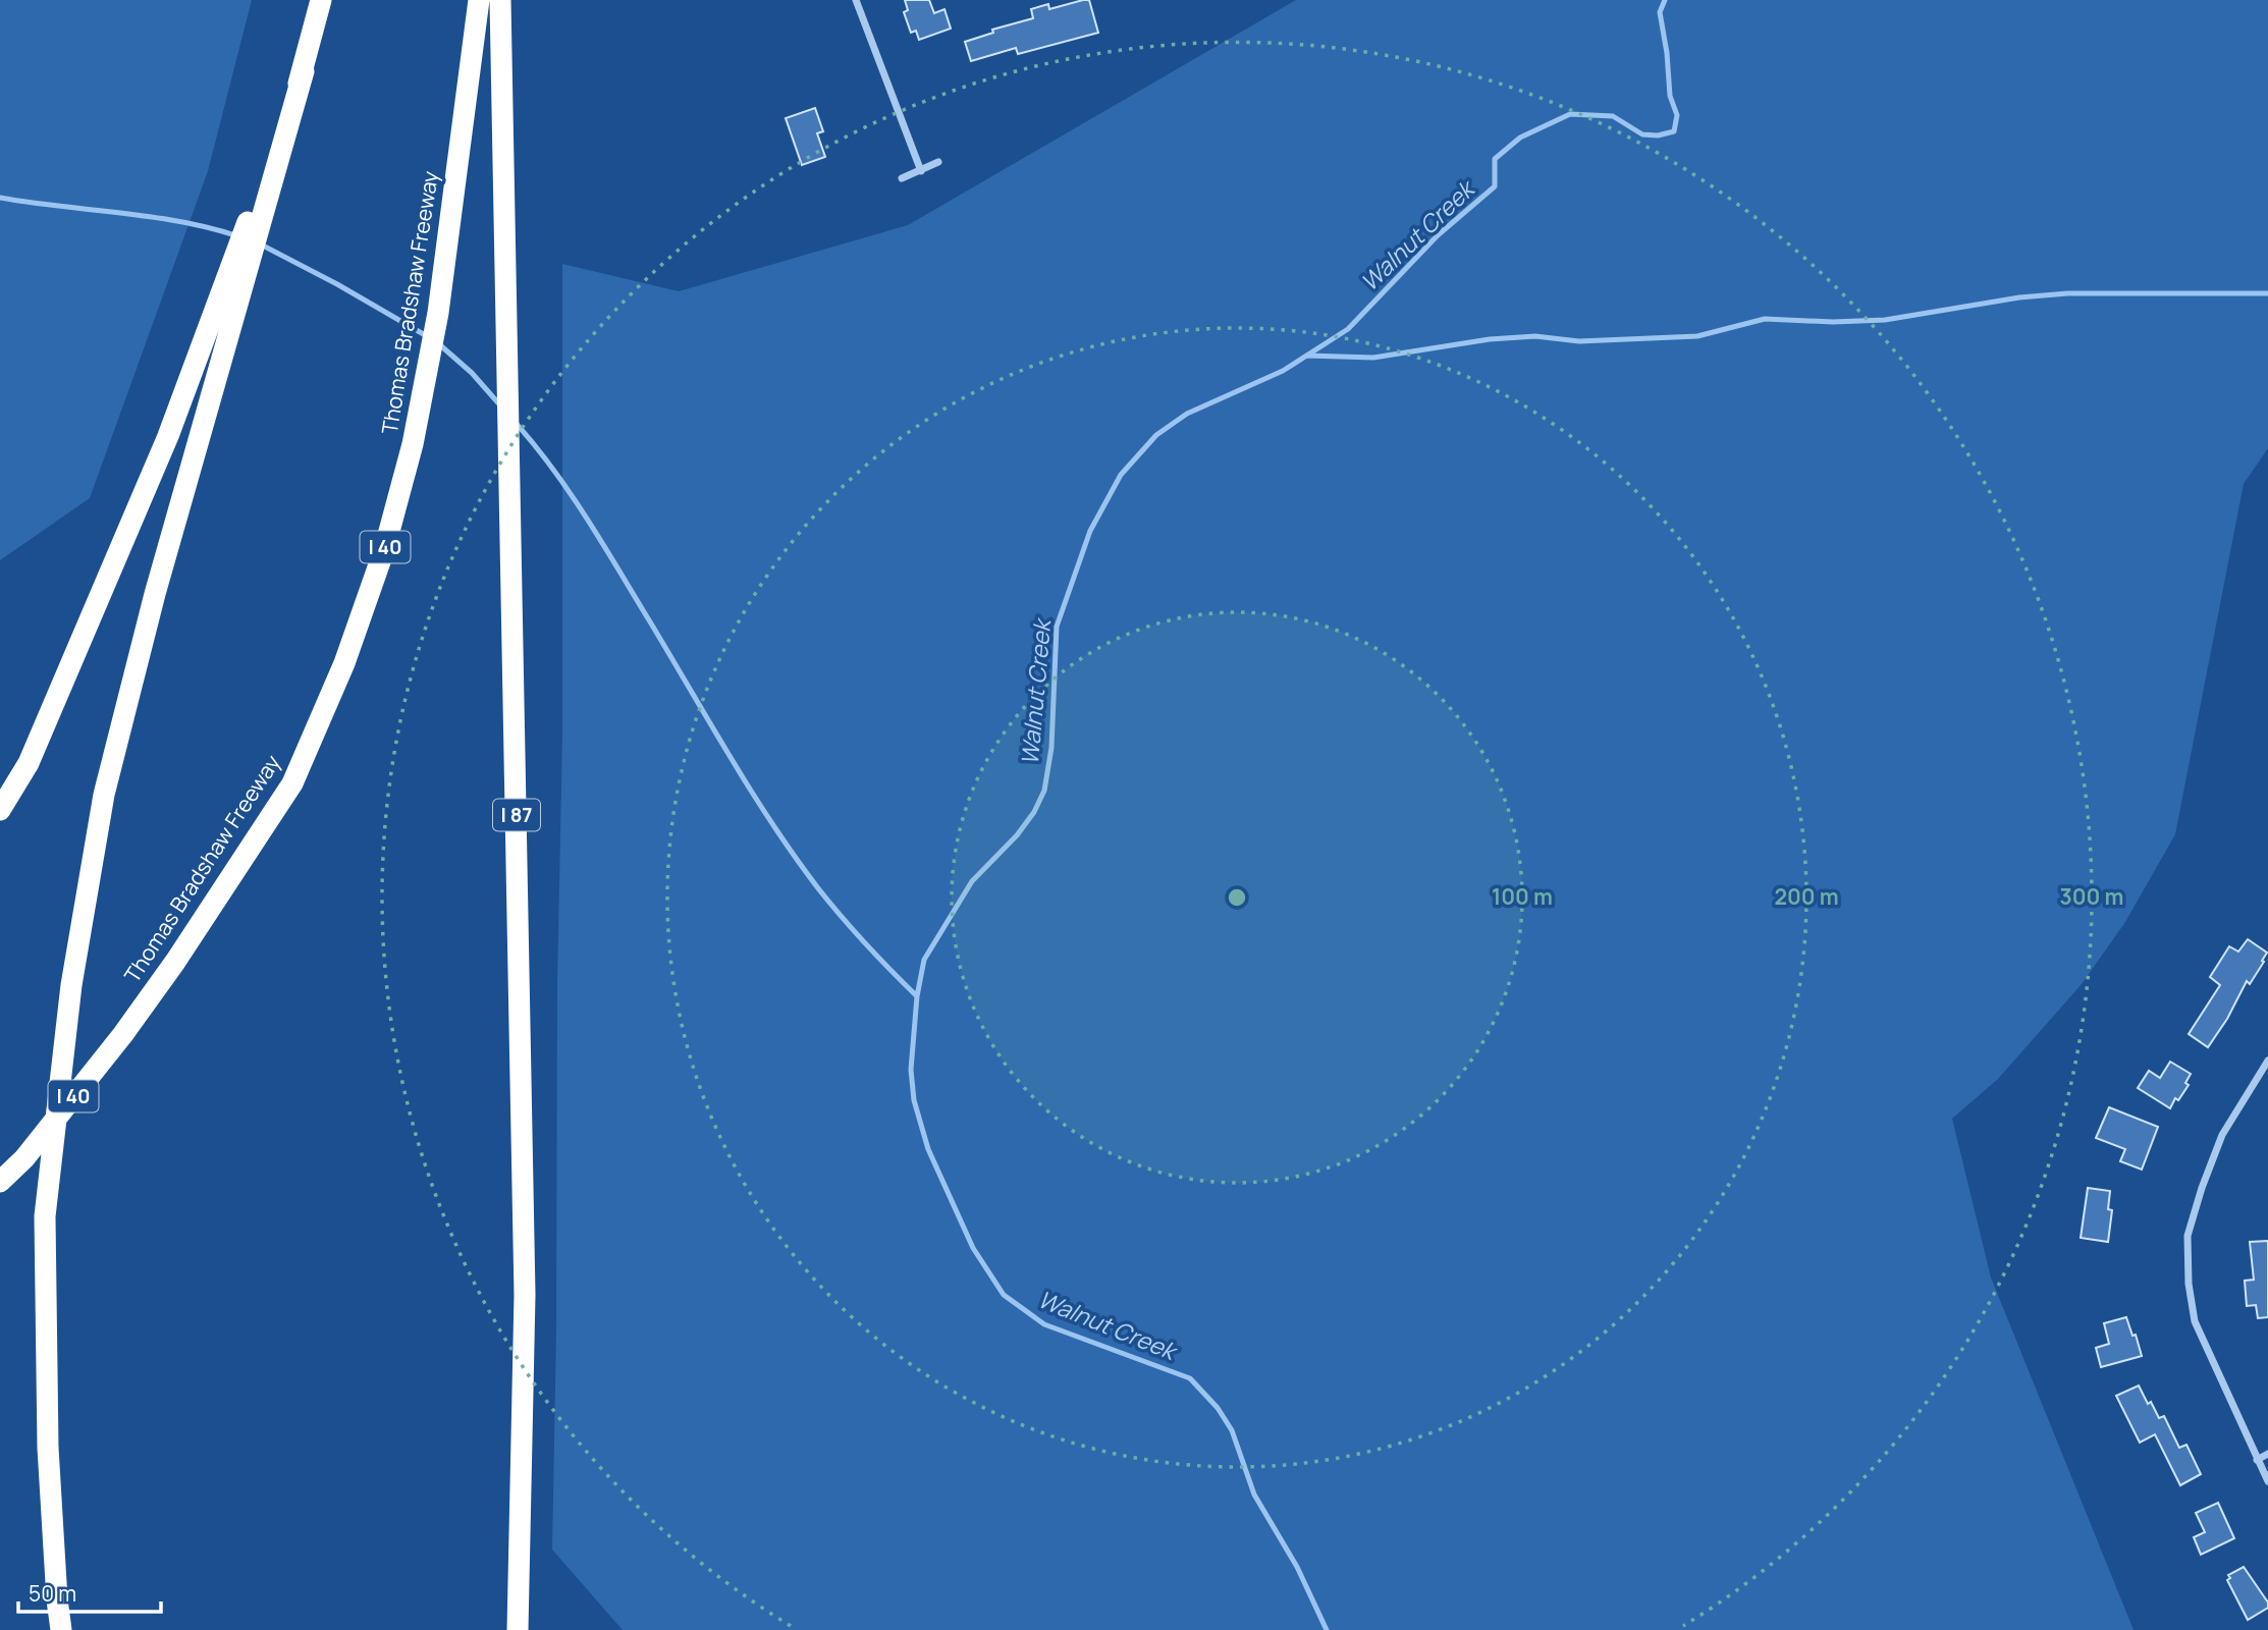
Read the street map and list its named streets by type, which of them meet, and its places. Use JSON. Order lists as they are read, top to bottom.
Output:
{
  "streets": {
    "highway": ["Thomas Bradshaw Freeway", "I 40", "I 87"]
  },
  "water": ["Walnut Creek"],
  "scale_bar": "50 m",
  "rings": ["100 m", "200 m", "300 m"]
}
